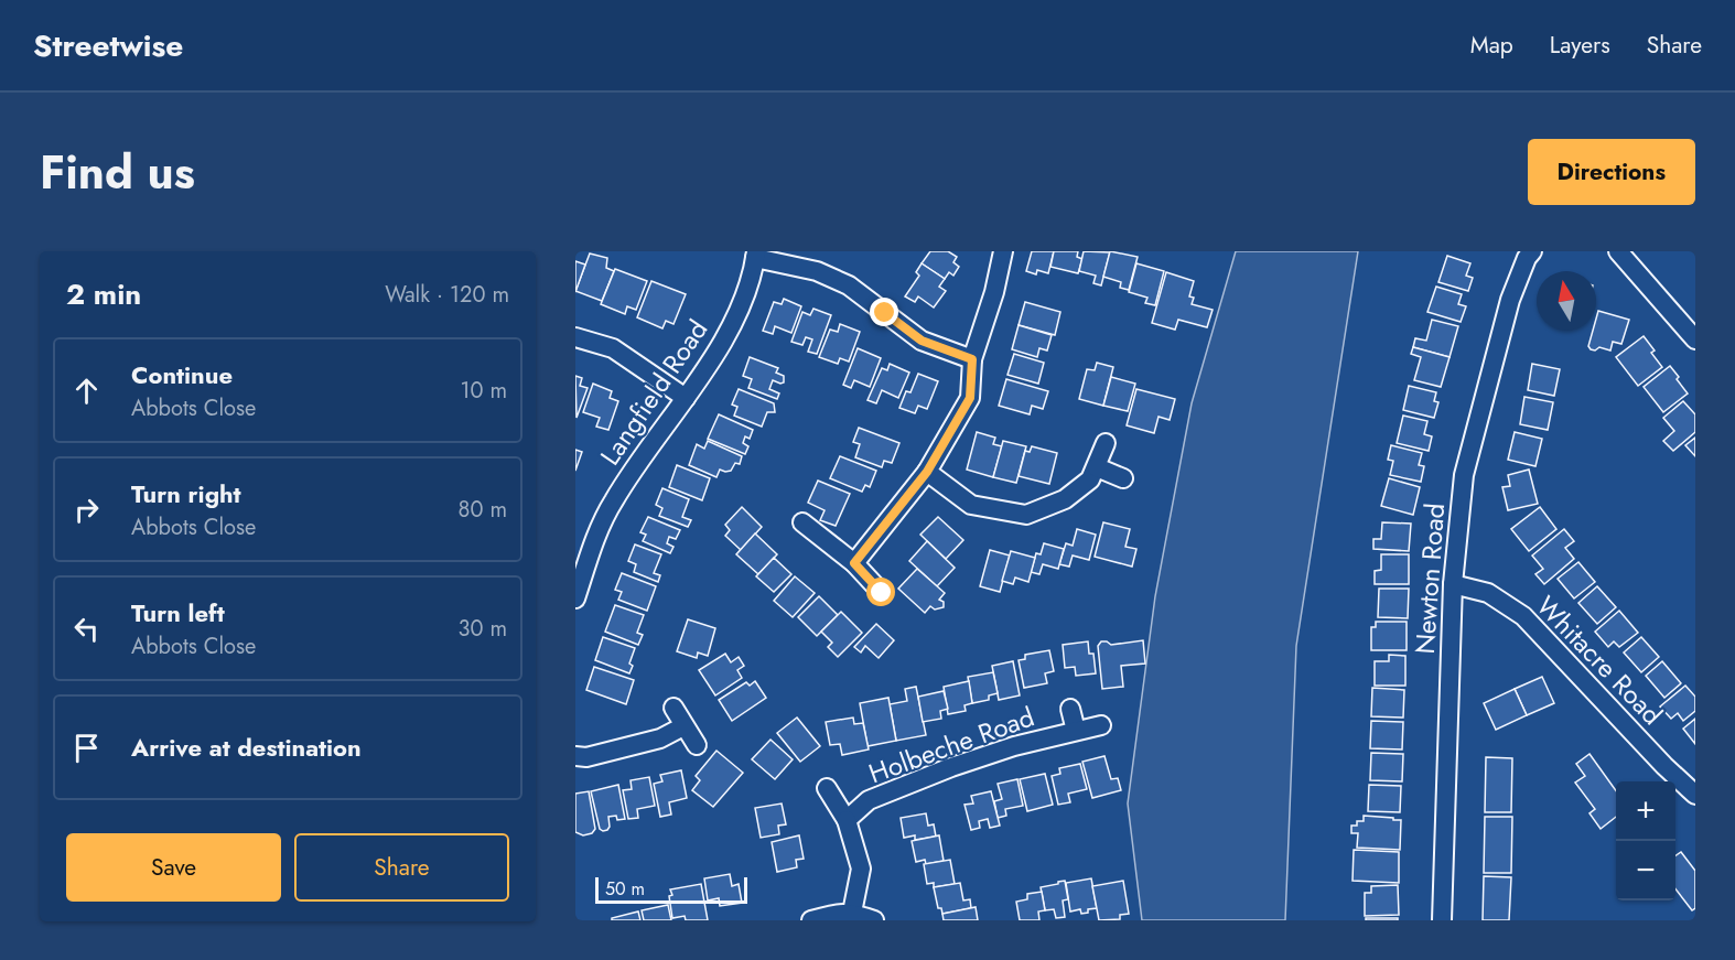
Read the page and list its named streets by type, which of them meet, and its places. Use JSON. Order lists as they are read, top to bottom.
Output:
{
  "streets": {
    "street": [
      "Langfield Road",
      "Newton Road",
      "Whitacre Road",
      "Holbeche Road"
    ]
  },
  "crossings": [
    ["Newton Road", "Whitacre Road"]
  ],
  "scale_bar": "50 m",
  "north": "top",
  "page": {
    "header": "Streetwise",
    "nav": ["Map", "Layers", "Share"],
    "title": "Find us",
    "buttons": [
      "Directions",
      ["Save", "Share"]
    ],
    "heading": ["2 min", "Walk · 120 m"],
    "list": [
      ["Continue", "Abbots Close", "10 m"],
      ["Turn right", "Abbots Close", "80 m"],
      ["Turn left", "Abbots Close", "30 m"],
      "Arrive at destination"
    ],
    "map_buttons": ["+", "−"],
    "scale": "50 m"
  }
}
